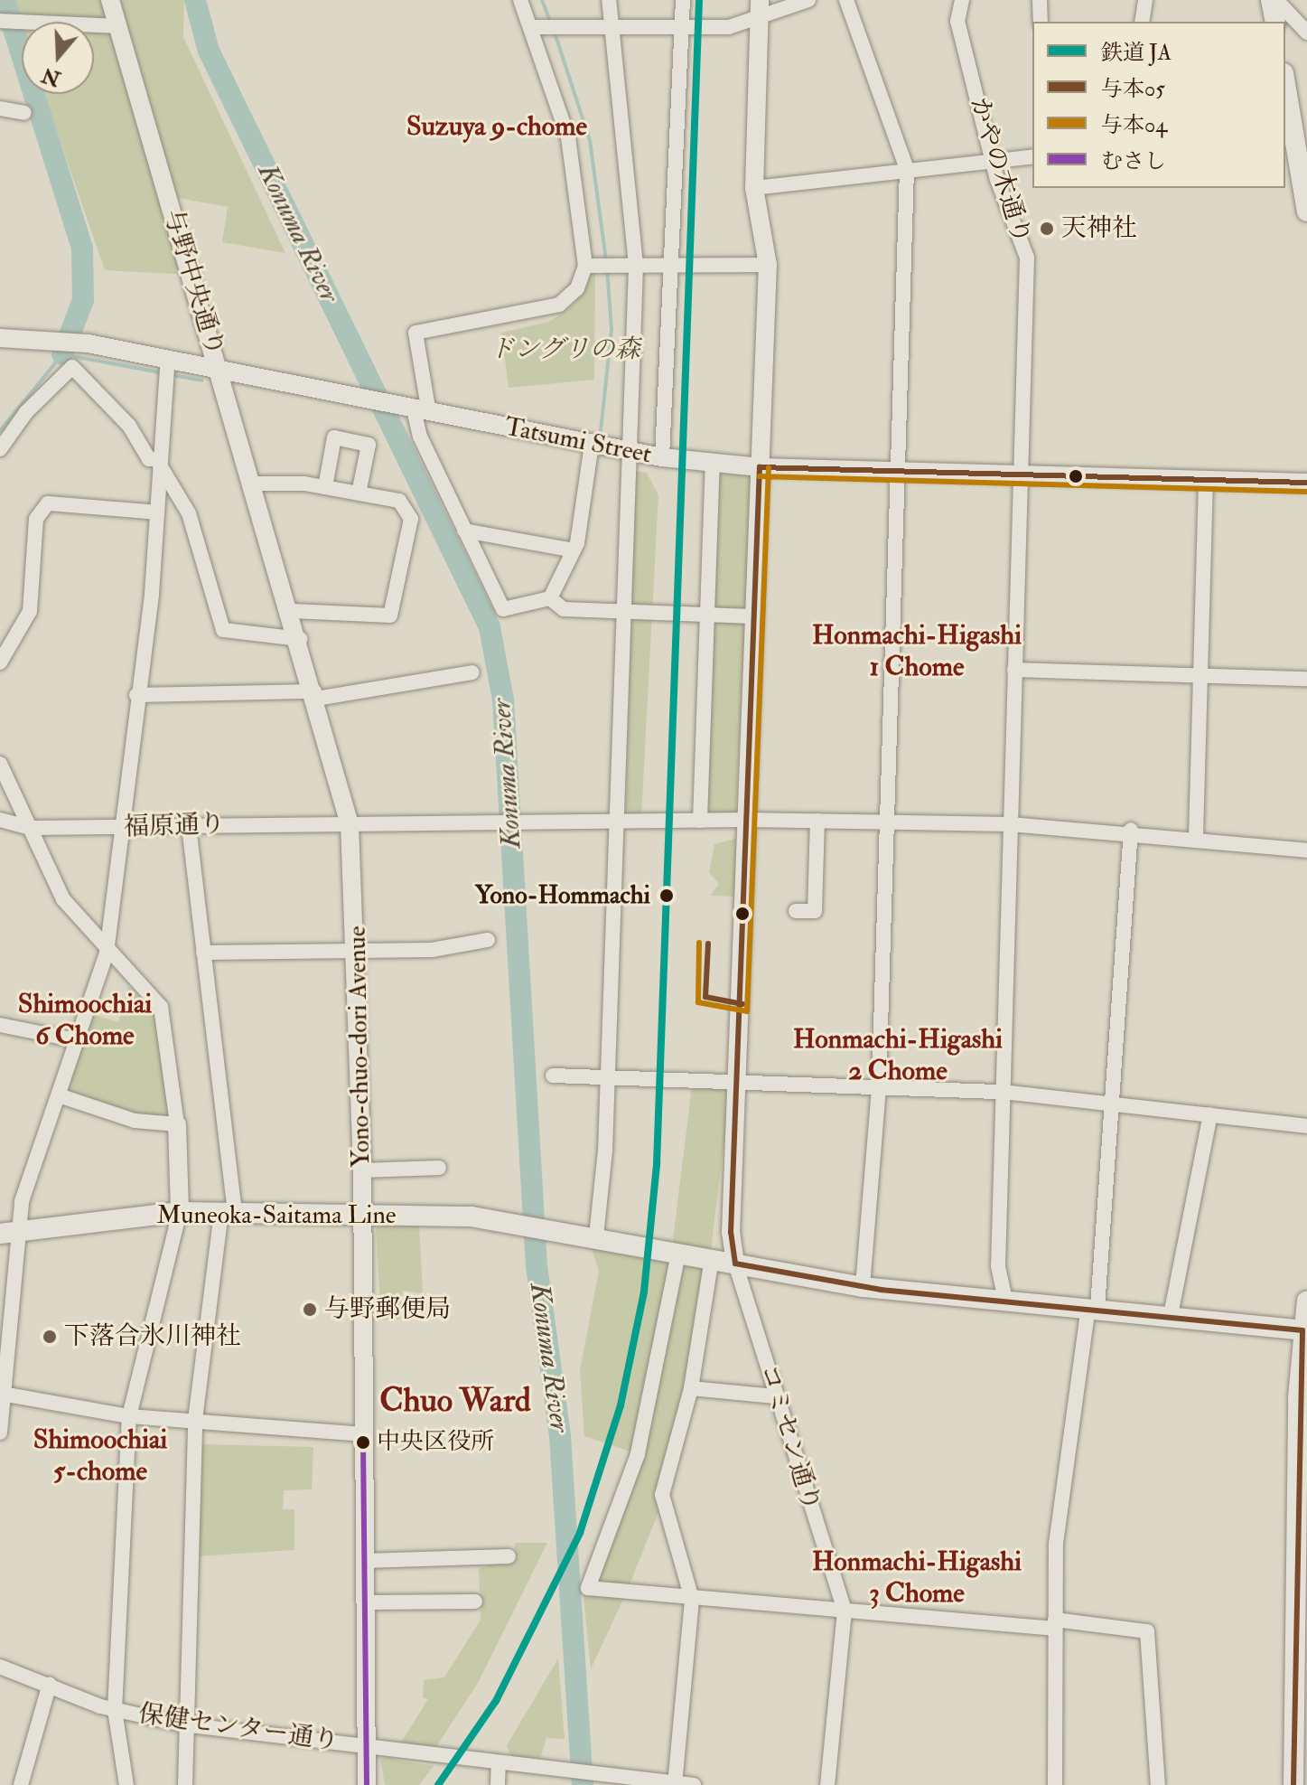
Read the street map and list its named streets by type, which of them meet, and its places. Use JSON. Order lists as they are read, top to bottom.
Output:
{
  "streets": {
    "main road": ["Muneoka-Saitama Line"],
    "street": [
      "かやの木通り",
      "Tatsumi Street",
      "福原通り",
      "Yono-chuo-dori Avenue",
      "コミセン通り",
      "保健センター通り"
    ]
  },
  "crossings": [
    ["かやの木通り", "Tatsumi Street"],
    ["かやの木通り", "福原通り"],
    ["Tatsumi Street", "Yono-chuo-dori Avenue"],
    ["福原通り", "Yono-chuo-dori Avenue"],
    ["Yono-chuo-dori Avenue", "Muneoka-Saitama Line"],
    ["Yono-chuo-dori Avenue", "保健センター通り"]
  ],
  "districts": [
    "Suzuya 9-chome",
    "Honmachi-Higashi 1 Chome",
    "Shimoochiai 6 Chome",
    "Honmachi-Higashi 2 Chome",
    "Chuo Ward",
    "Shimoochiai 5-chome",
    "Honmachi-Higashi 3 Chome"
  ],
  "water": ["Konuma River"],
  "parks": ["ドングリの森"],
  "places": [
    "天神社",
    "Yono-Hommachi",
    "与野郵便局",
    "下落合氷川神社",
    "中央区役所"
  ],
  "lines": [
    "rail line JA",
    "transit line 与本05",
    "transit line 与本04",
    "transit line むさし"
  ],
  "legend": [
    "鉄道 JA",
    "与本05",
    "与本04",
    "むさし"
  ],
  "north": "bottom"
}
